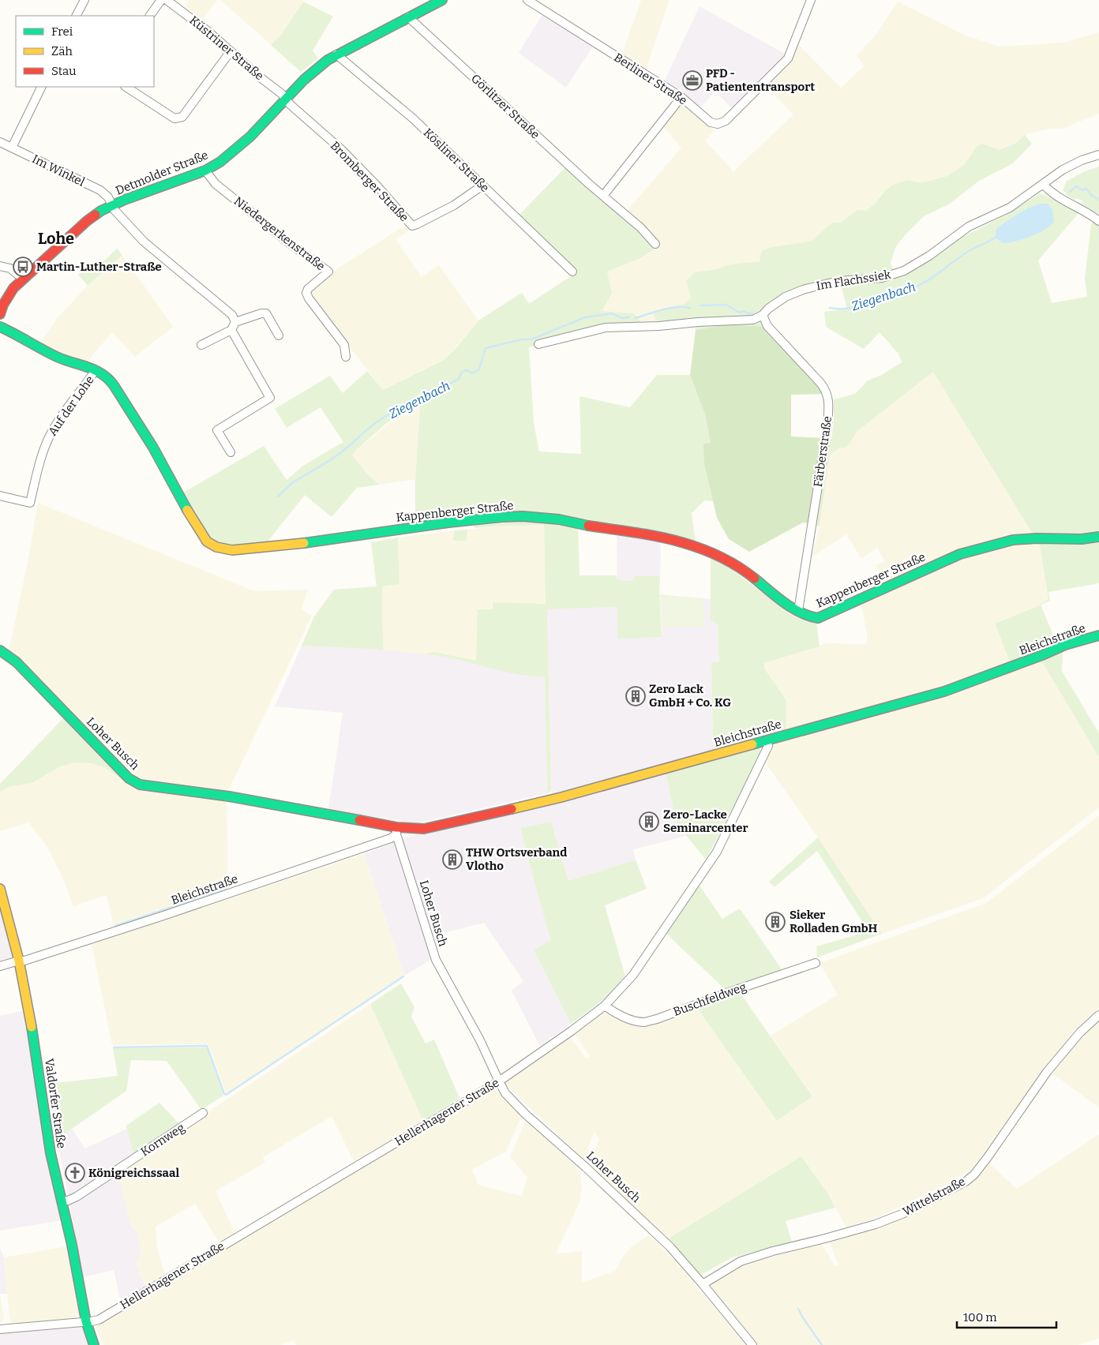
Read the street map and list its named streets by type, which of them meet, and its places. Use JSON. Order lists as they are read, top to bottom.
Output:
{
  "streets": {
    "street": [
      "Küstriner Straße",
      "Berliner Straße",
      "Görlitzer Straße",
      "Kösliner Straße",
      "Im Winkel",
      "Detmolder Straße",
      "Bromberger Straße",
      "Niedergerkenstraße",
      "Im Flachssiek",
      "Auf der Lohe",
      "Färberstraße",
      "Kappenberger Straße",
      "Bleichstraße",
      "Loher Busch",
      "Buschfeldweg",
      "Valdorfer Straße",
      "Hellerhagener Straße",
      "Kornweg",
      "Wittelstraße"
    ]
  },
  "crossings": [
    ["Küstriner Straße", "Detmolder Straße"],
    ["Küstriner Straße", "Bromberger Straße"],
    ["Görlitzer Straße", "Detmolder Straße"],
    ["Kösliner Straße", "Detmolder Straße"],
    ["Kösliner Straße", "Bromberger Straße"],
    ["Im Winkel", "Detmolder Straße"],
    ["Detmolder Straße", "Bromberger Straße"],
    ["Detmolder Straße", "Niedergerkenstraße"],
    ["Im Flachssiek", "Färberstraße"],
    ["Auf der Lohe", "Kappenberger Straße"],
    ["Färberstraße", "Kappenberger Straße"],
    ["Bleichstraße", "Loher Busch"],
    ["Bleichstraße", "Valdorfer Straße"],
    ["Bleichstraße", "Hellerhagener Straße"],
    ["Loher Busch", "Hellerhagener Straße"],
    ["Loher Busch", "Wittelstraße"],
    ["Buschfeldweg", "Hellerhagener Straße"],
    ["Valdorfer Straße", "Hellerhagener Straße"],
    ["Valdorfer Straße", "Kornweg"]
  ],
  "districts": ["Lohe"],
  "water": ["Ziegenbach"],
  "places": {
    "office": ["PFD - Patiententransport"],
    "bus stop": ["Martin-Luther-Straße"],
    "building": [
      "Zero Lack GmbH + Co. KG",
      "Zero-Lacke Seminarcenter",
      "THW Ortsverband Vlotho",
      "Sieker Rolladen GmbH"
    ],
    "church": ["Königreichssaal"]
  },
  "legend": ["Frei", "Zäh", "Stau"],
  "scale_bar": "100 m"
}
